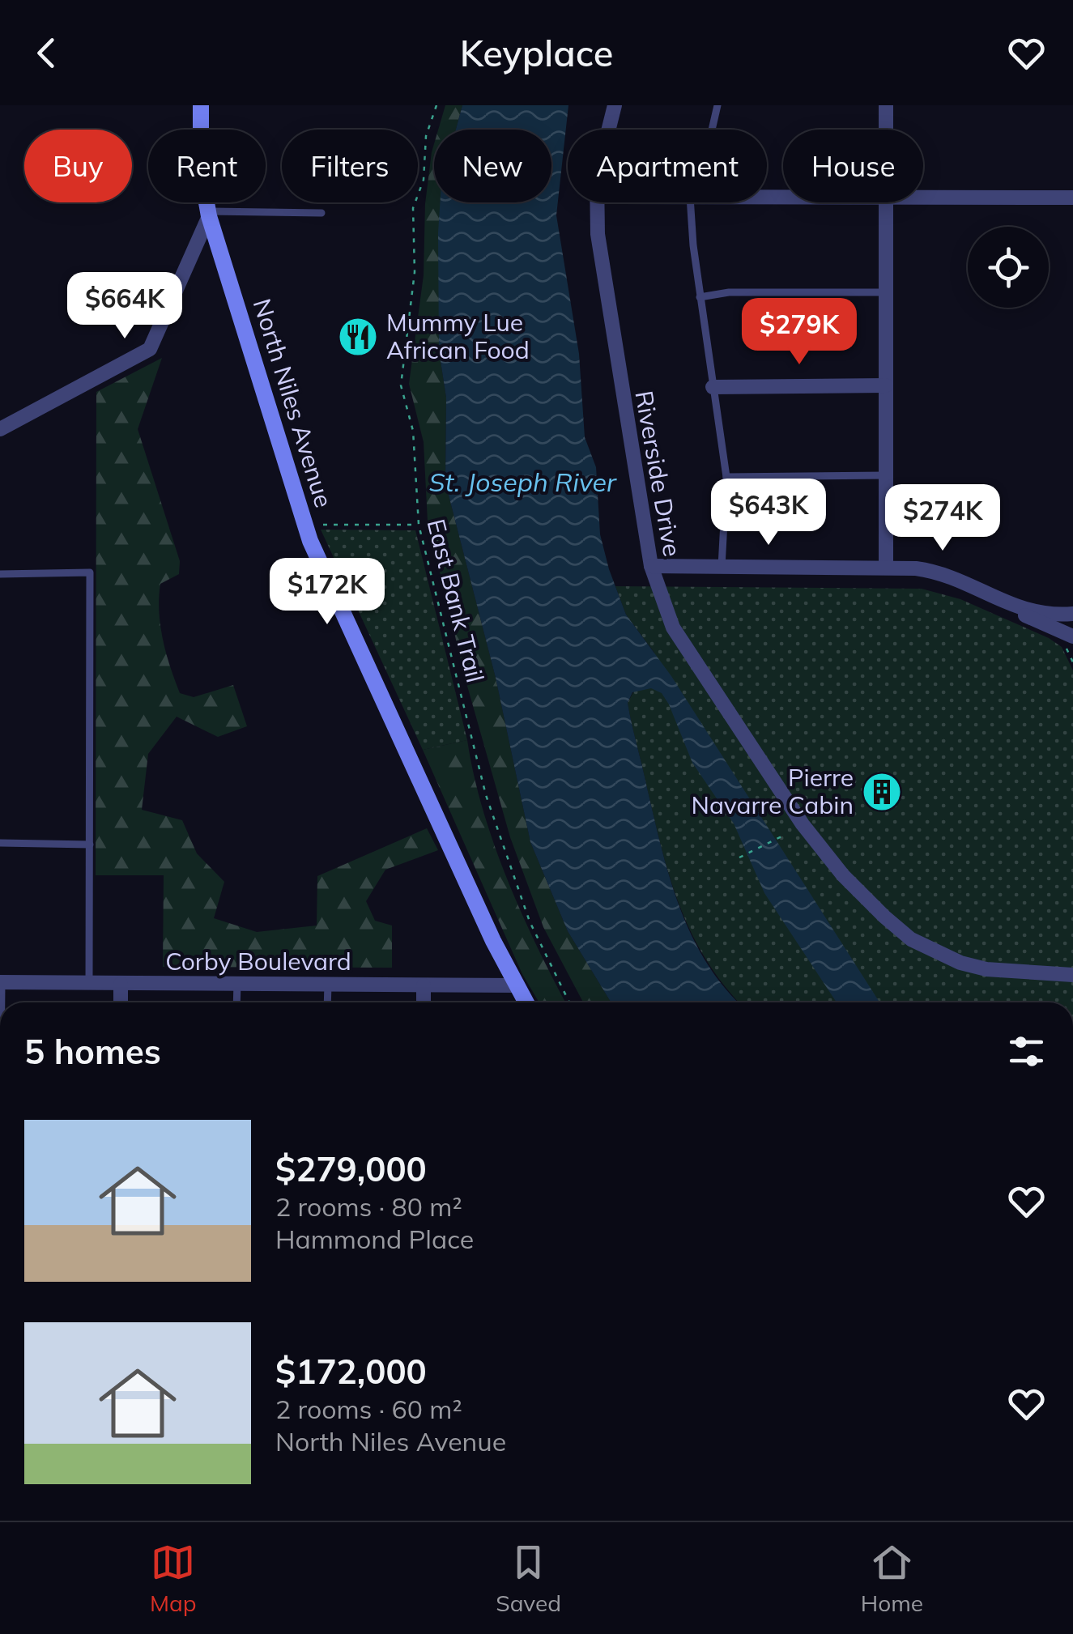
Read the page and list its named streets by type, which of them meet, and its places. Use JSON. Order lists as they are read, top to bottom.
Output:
{
  "streets": {
    "street": ["North Niles Avenue", "Riverside Drive", "Corby Boulevard"],
    "path": ["East Bank Trail"]
  },
  "crossings": [
    ["North Niles Avenue", "Corby Boulevard"]
  ],
  "water": ["St. Joseph River"],
  "places": {
    "restaurant": ["Mummy Lue African Food"],
    "building": ["Pierre Navarre Cabin"]
  },
  "page": {
    "header": "Keyplace",
    "chip": [
      "Buy",
      "Rent",
      "Filters",
      "New",
      "Apartment",
      "House"
    ],
    "price": [
      "$664K",
      "$279K",
      "$643K",
      "$274K",
      "$172K"
    ],
    "heading": "5 homes",
    "list": [
      {
        "name": "$279,000",
        "note": "2 rooms · 80 m² · Hammond Place"
      },
      {
        "name": "$172,000",
        "note": "2 rooms · 60 m² · North Niles Avenue"
      }
    ],
    "tabs": ["Map", "Saved", "Home"]
  }
}
